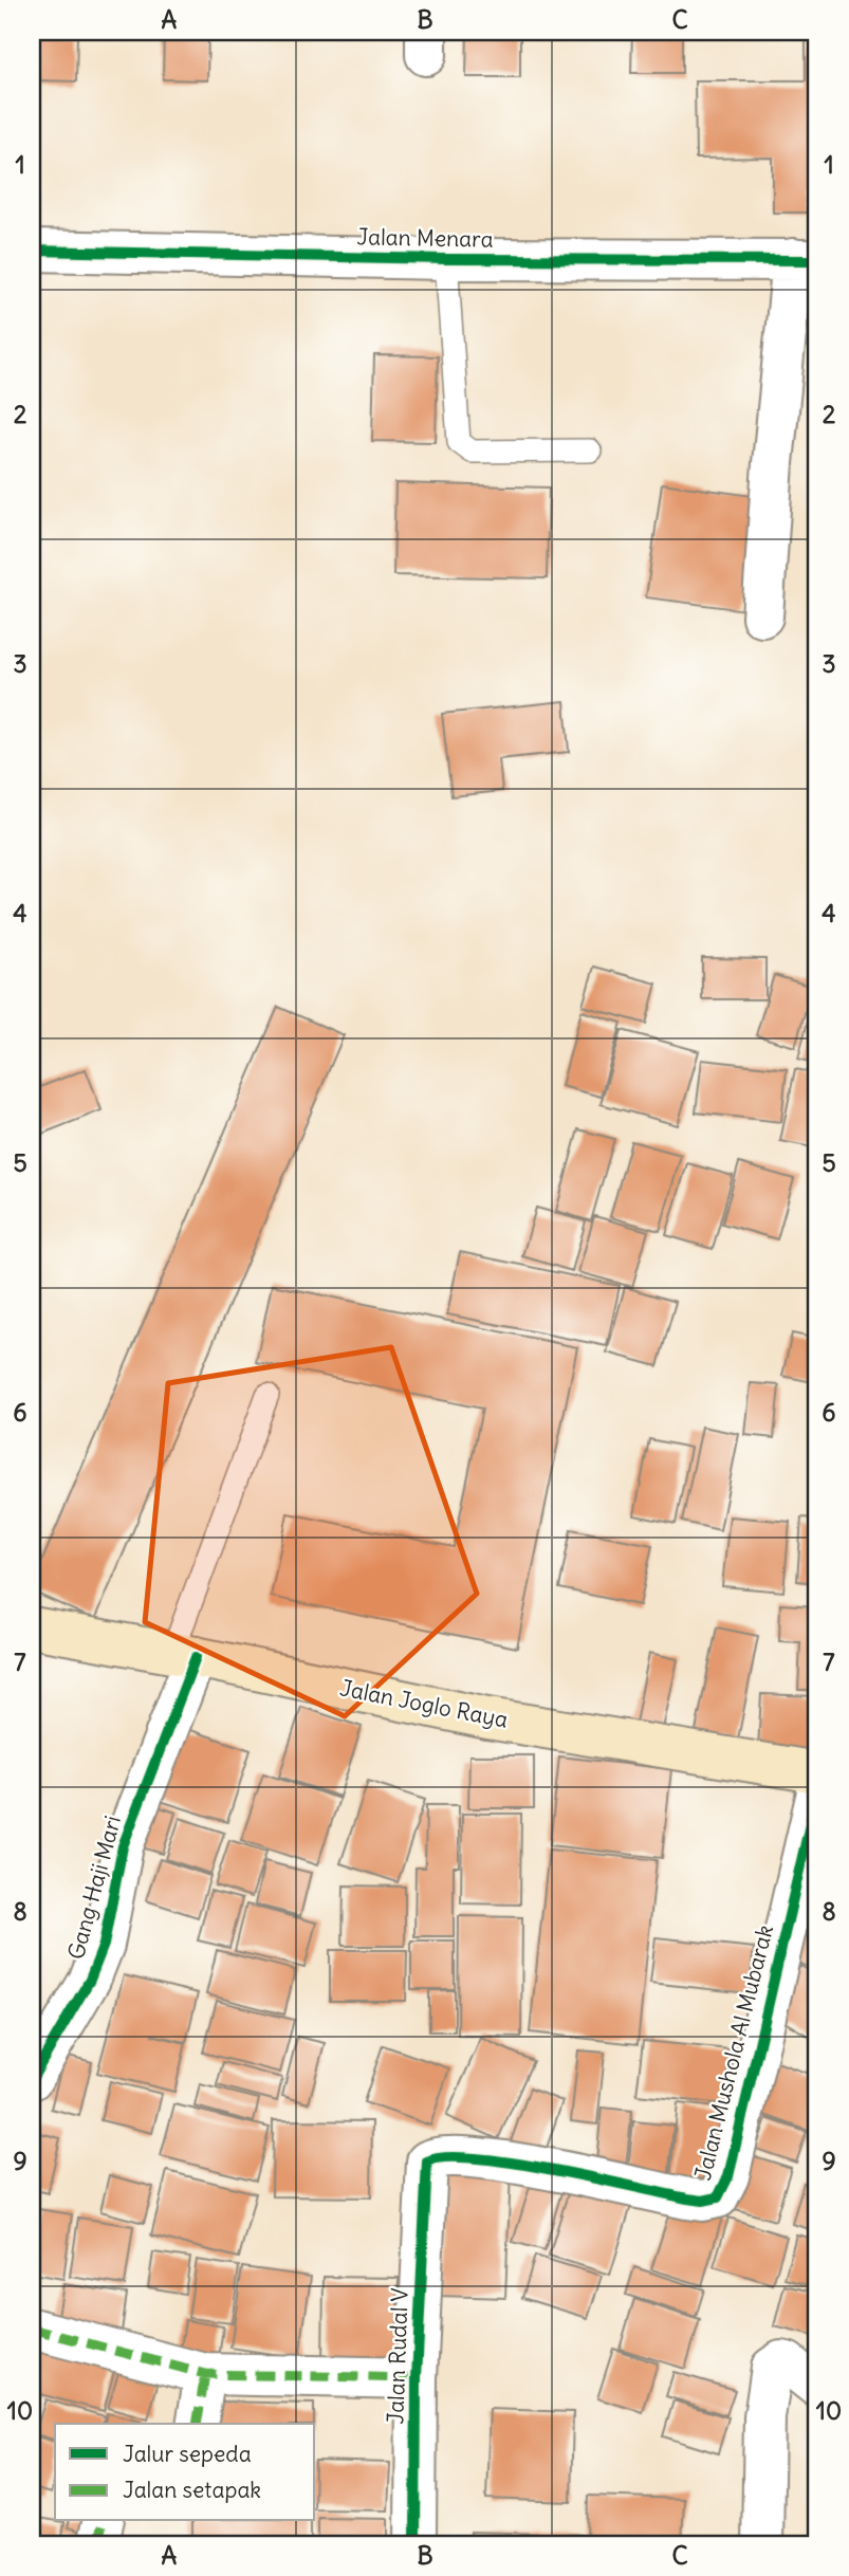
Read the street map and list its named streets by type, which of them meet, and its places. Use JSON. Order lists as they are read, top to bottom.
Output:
{
  "streets": {
    "main road": ["Jalan Joglo Raya"],
    "street": [
      "Jalan Menara",
      "Gang Haji Mari",
      "Jalan Mushola Al Mubarak",
      "Jalan Rudal V"
    ]
  },
  "crossings": [
    ["Jalan Joglo Raya", "Gang Haji Mari"],
    ["Jalan Mushola Al Mubarak", "Jalan Rudal V"]
  ],
  "legend": ["Jalur sepeda", "Jalan setapak"],
  "grid": {
    "columns": ["A", "B", "C"],
    "rows": [
      "1",
      "2",
      "3",
      "4",
      "5",
      "6",
      "7",
      "8",
      "9",
      "10"
    ]
  }
}
